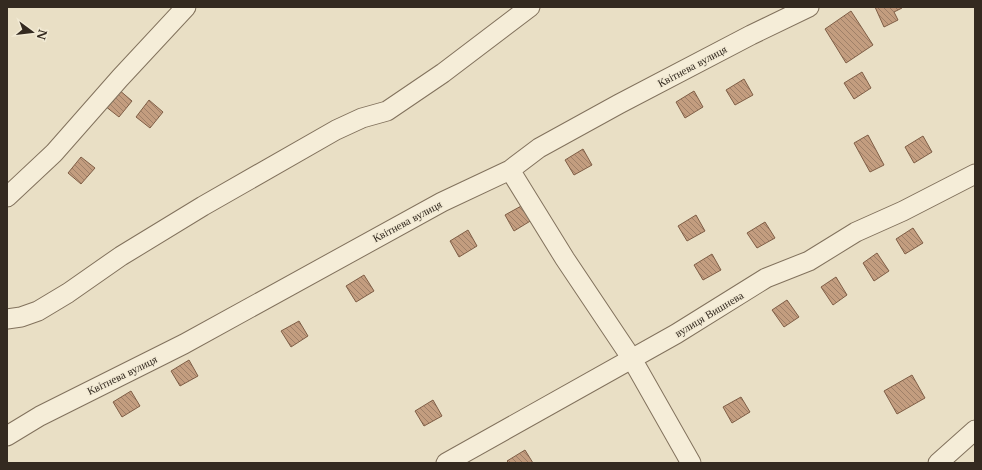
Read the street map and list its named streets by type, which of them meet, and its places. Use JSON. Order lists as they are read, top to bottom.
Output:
{
  "streets": {
    "street": ["Квітнева вулиця", "вулиця Вишнева"]
  },
  "north": "right"
}
